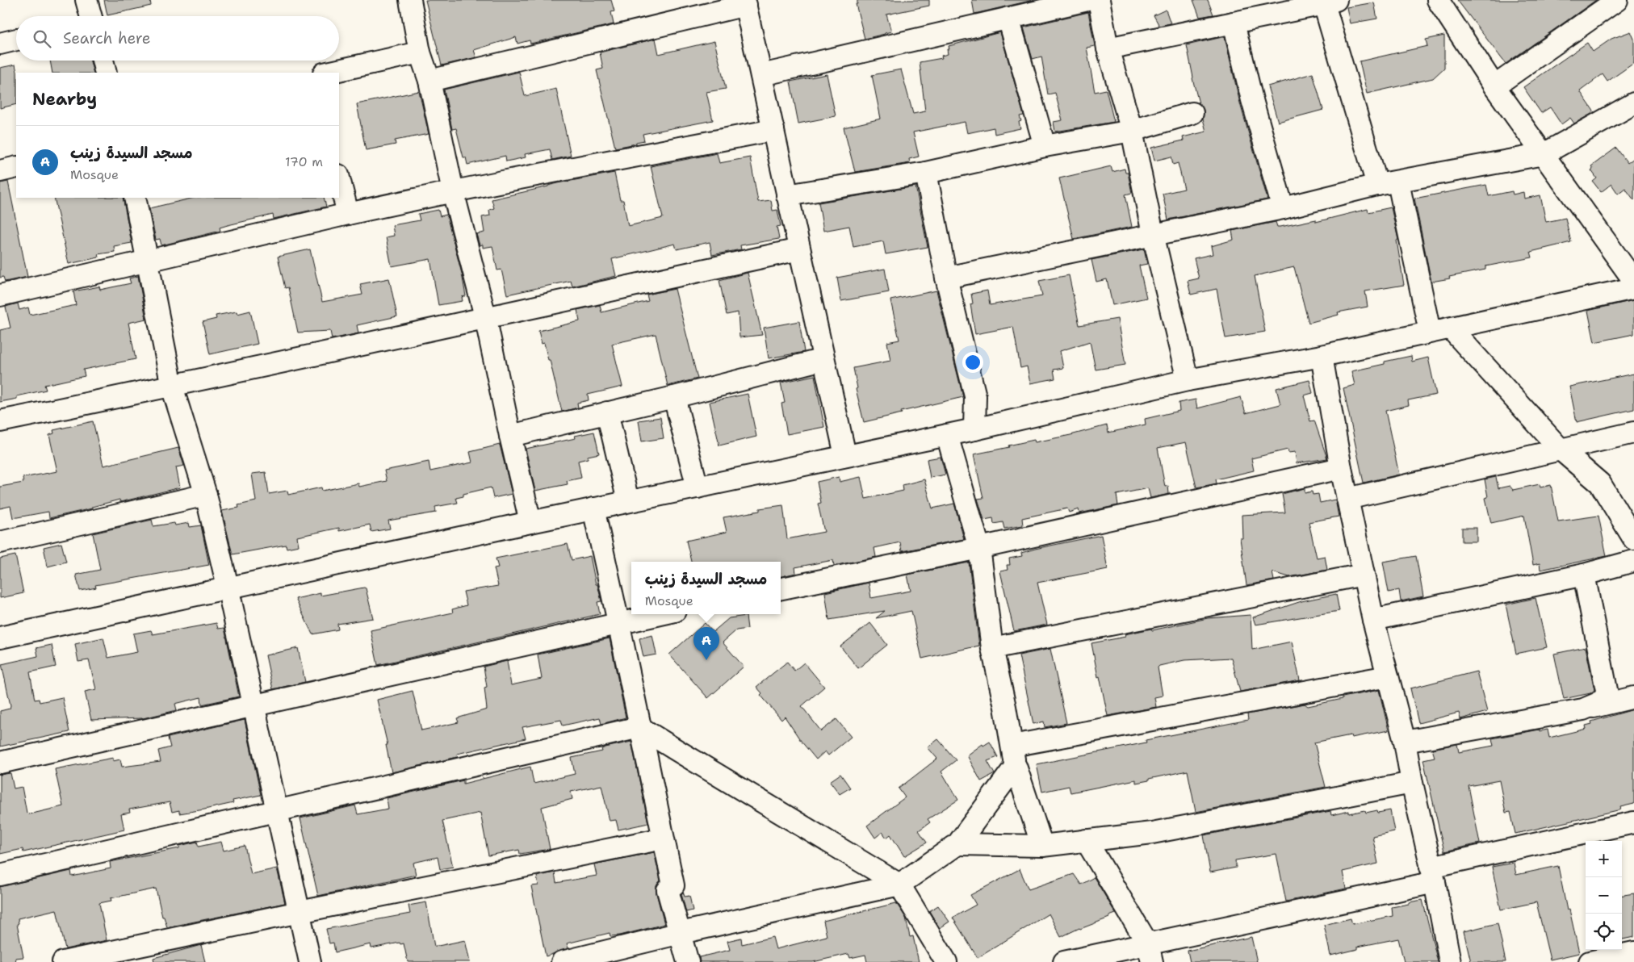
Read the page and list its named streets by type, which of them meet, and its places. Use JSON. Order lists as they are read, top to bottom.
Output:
{
  "page": {
    "search": "Search here",
    "heading": "Nearby",
    "list": [
      {
        "mark": "A",
        "name": "مسجد السيدة زينب",
        "note": "Mosque",
        "value": "170 m"
      }
    ],
    "popup": ["مسجد السيدة زينب", "Mosque"],
    "pins": "A",
    "map_buttons": ["+", "−"]
  }
}
